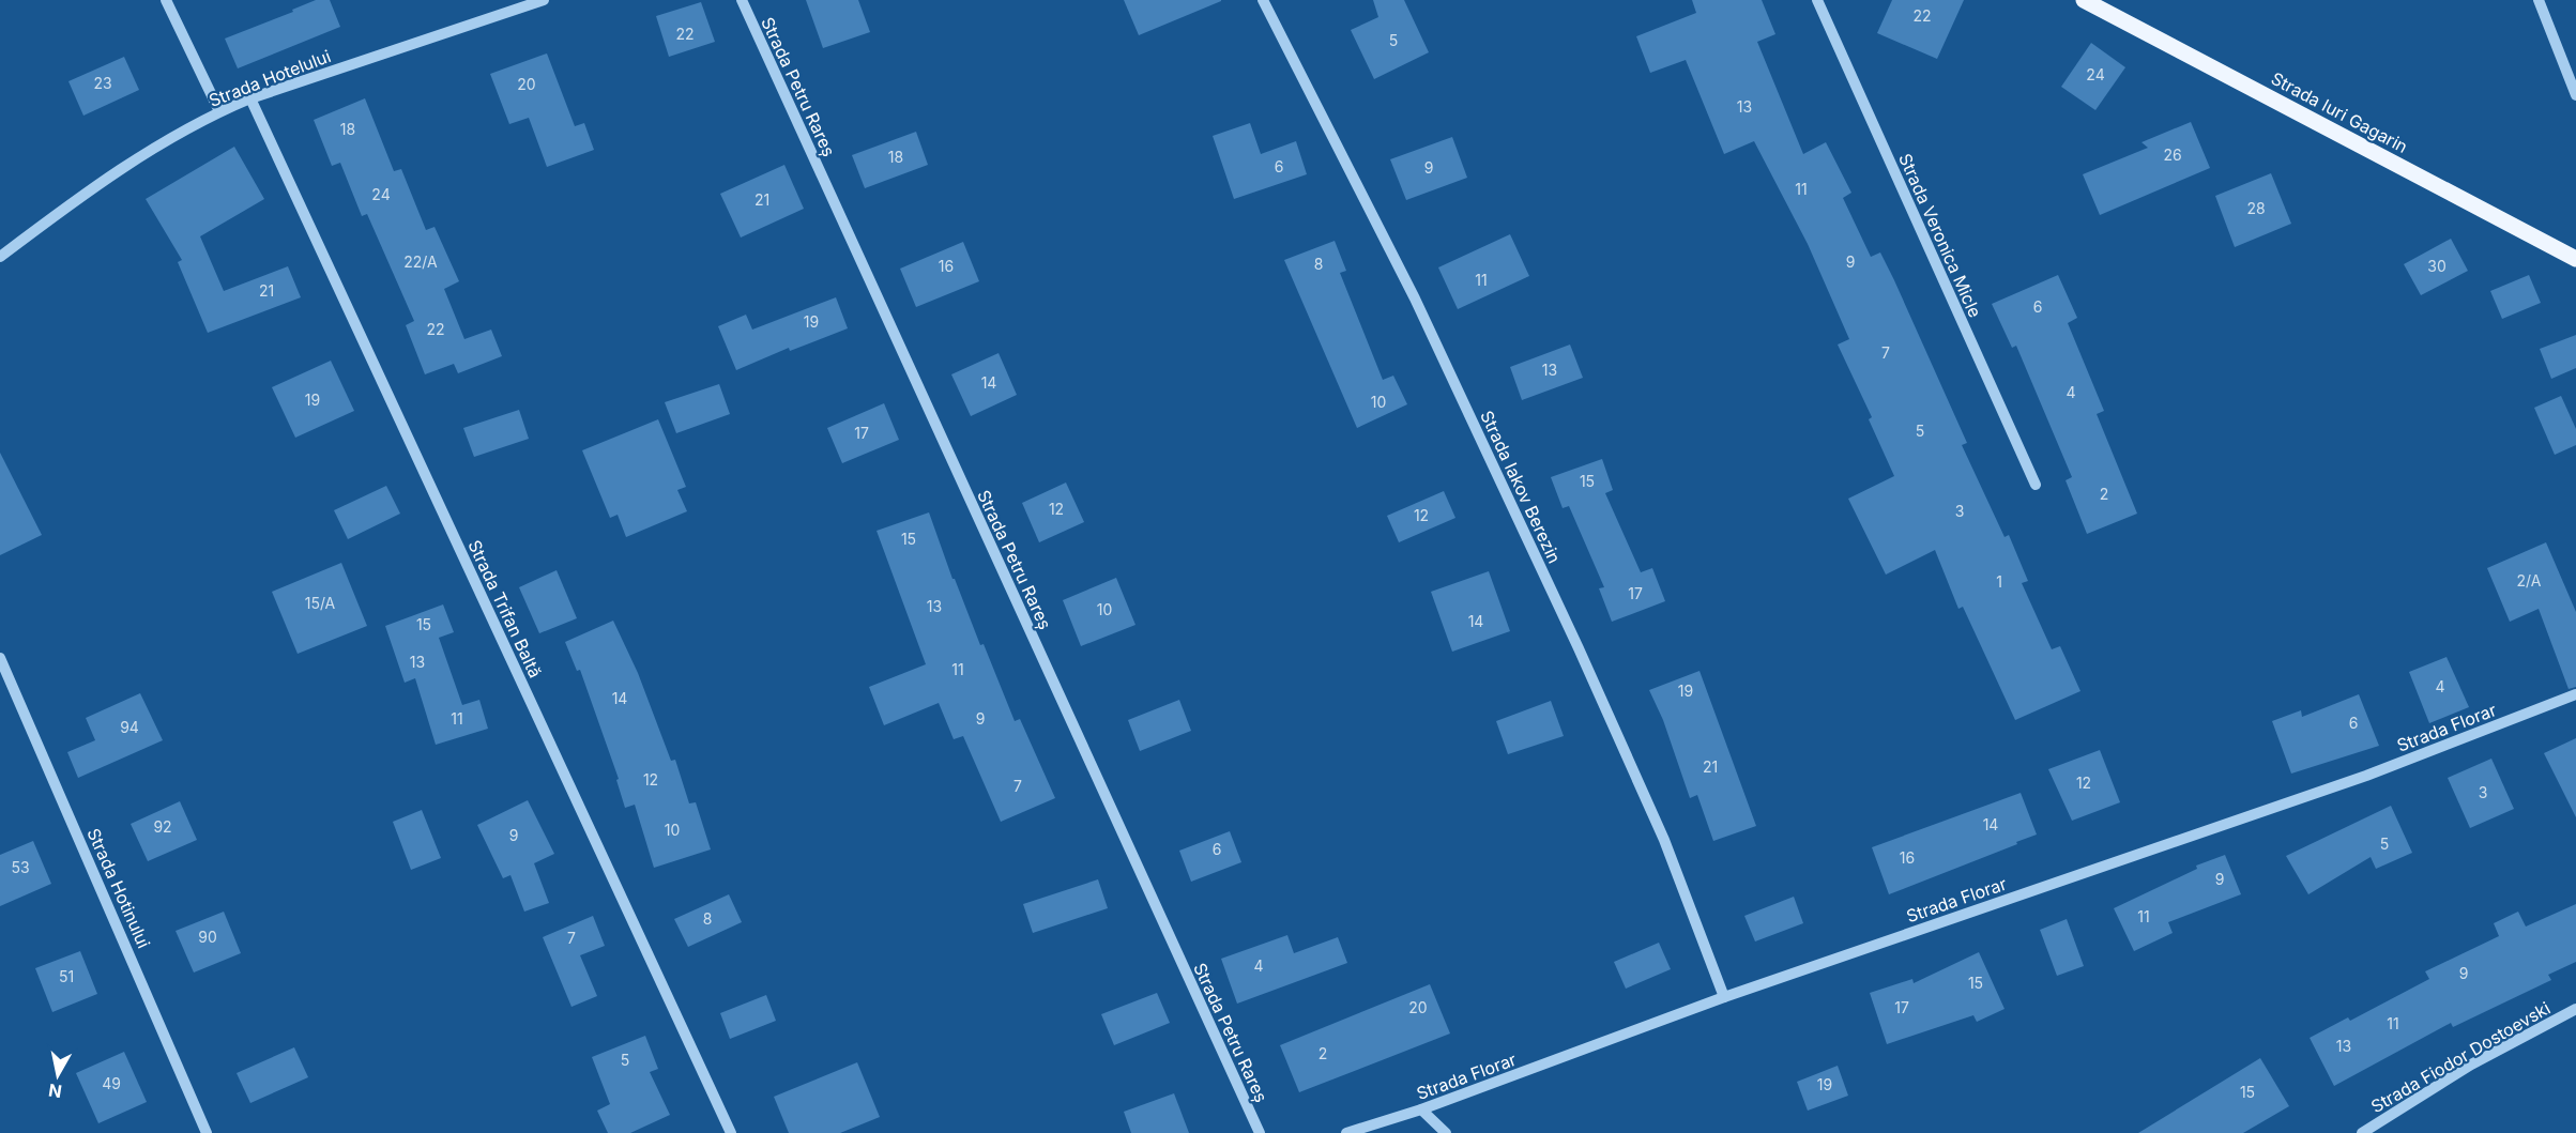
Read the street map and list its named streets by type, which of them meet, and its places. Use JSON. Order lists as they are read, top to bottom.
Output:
{
  "streets": {
    "main road": ["Strada Iuri Gagarin"],
    "street": [
      "Strada Hotelului",
      "Strada Petru Rareș",
      "Strada Veronica Micle",
      "Strada Iakov Berezin",
      "Strada Trifan Baltă",
      "Strada Florar",
      "Strada Hotinului",
      "Strada Fiodor Dostoevski"
    ]
  },
  "crossings": [
    ["Strada Hotelului", "Strada Trifan Baltă"],
    ["Strada Iakov Berezin", "Strada Florar"]
  ],
  "house_numbers": [
    "22",
    "22",
    "5",
    "24",
    "23",
    "20",
    "13",
    "18",
    "26",
    "18",
    "6",
    "9",
    "11",
    "24",
    "21",
    "28",
    "22/A",
    "9",
    "8",
    "16",
    "30",
    "11",
    "21",
    "6",
    "19",
    "22",
    "7",
    "13",
    "14",
    "4",
    "19",
    "10",
    "5",
    "17",
    "15",
    "2",
    "12",
    "3",
    "12",
    "15",
    "2/A",
    "1",
    "17",
    "15/A",
    "13",
    "10",
    "14",
    "15",
    "13",
    "11",
    "4",
    "19",
    "14",
    "11",
    "9",
    "6",
    "94",
    "21",
    "12",
    "12",
    "7",
    "3",
    "14",
    "92",
    "10",
    "9",
    "5",
    "6",
    "16",
    "53",
    "9",
    "11",
    "8",
    "90",
    "7",
    "4",
    "9",
    "51",
    "15",
    "20",
    "17",
    "11",
    "13",
    "2",
    "5",
    "49",
    "19",
    "15"
  ],
  "north": "bottom"
}
